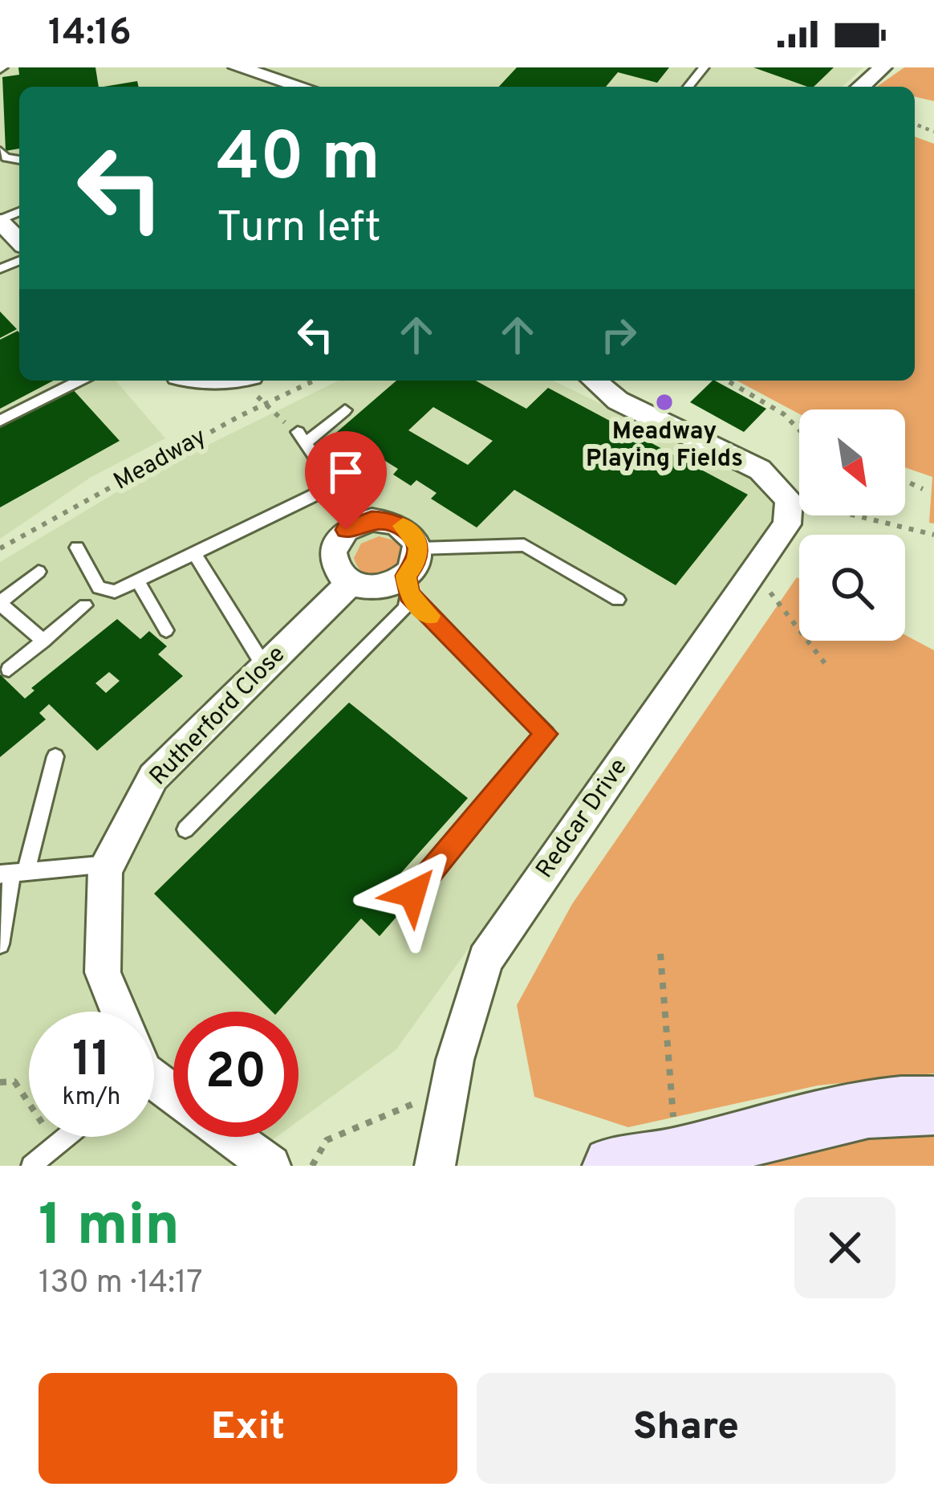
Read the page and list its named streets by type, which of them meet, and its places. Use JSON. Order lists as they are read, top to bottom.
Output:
{
  "streets": {
    "street": ["Rutherford Close", "Redcar Drive"],
    "path": ["Meadway"]
  },
  "places": ["Meadway Playing Fields"],
  "north": "bottom right",
  "page": {
    "status": "14:16",
    "turn": ["40 m", "Turn left"],
    "speed": "11 km/h",
    "limit": "20",
    "heading": ["1 min", "130 m · 14:17"],
    "buttons": ["Exit", "Share"]
  }
}
